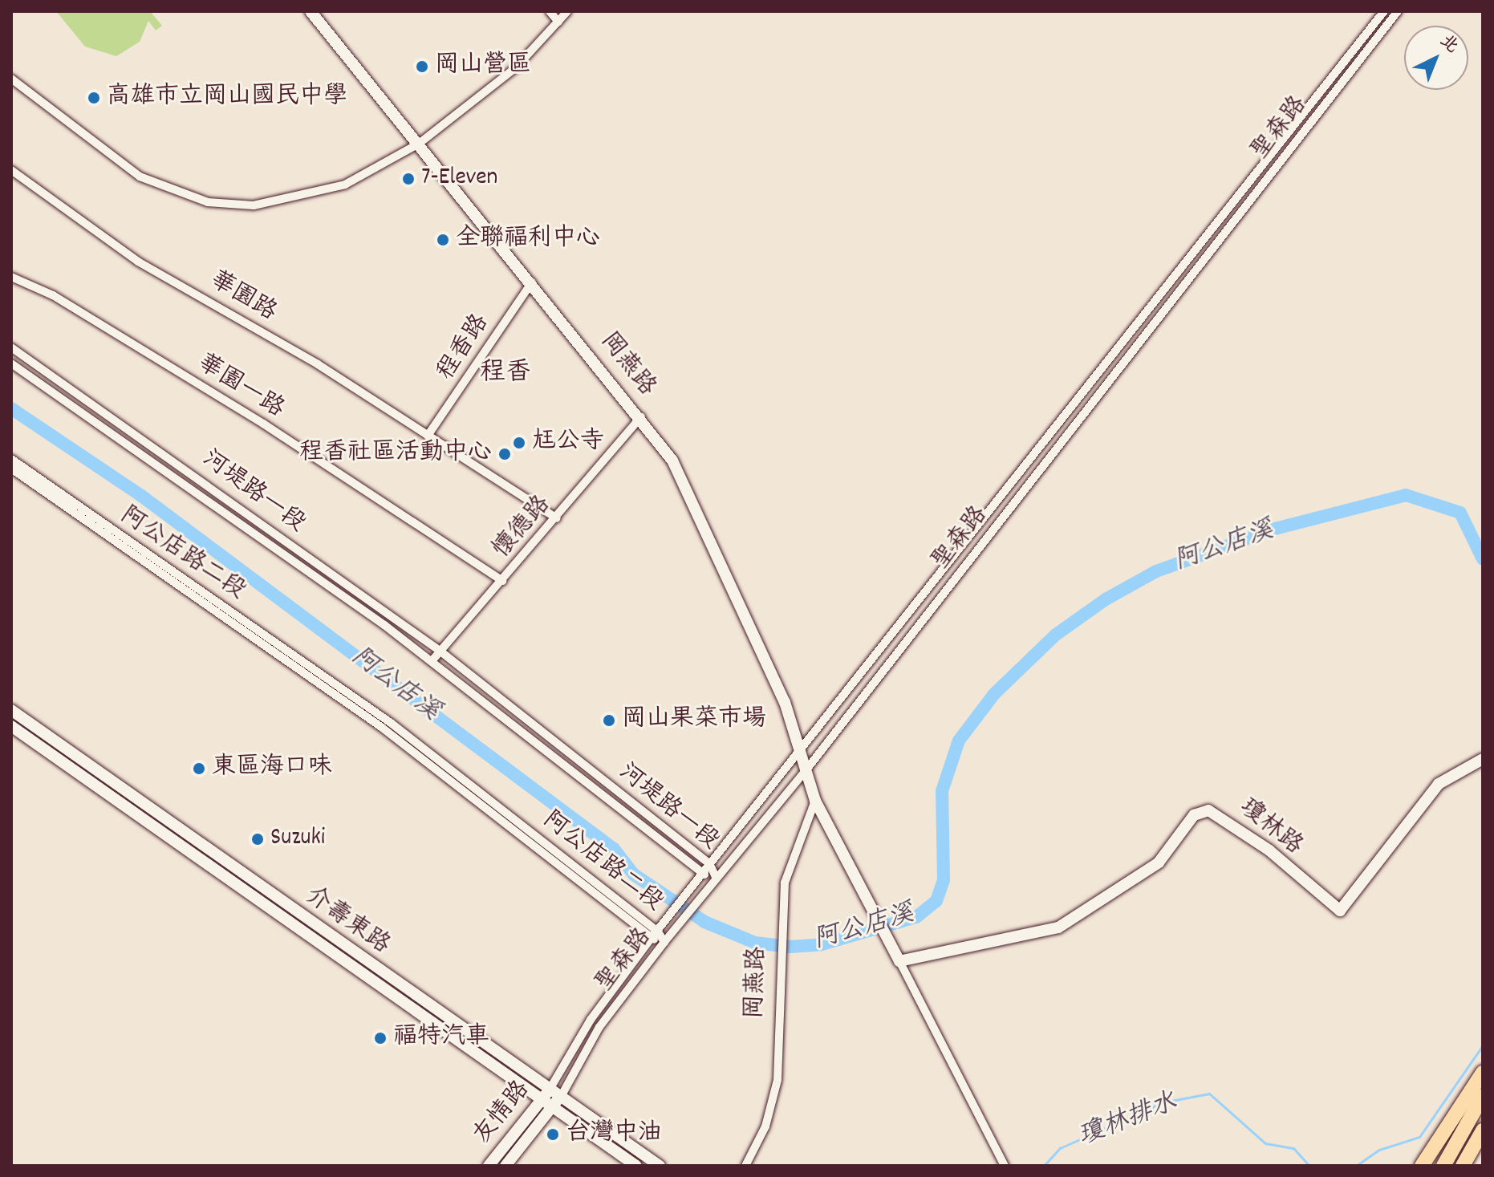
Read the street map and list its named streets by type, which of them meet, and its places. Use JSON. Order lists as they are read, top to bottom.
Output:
{
  "streets": {
    "street": [
      "聖森路",
      "華園路",
      "程香路",
      "岡燕路",
      "華園一路",
      "河堤路一段",
      "懷德路",
      "阿公店路二段",
      "瓊林路",
      "介壽東路",
      "友情路"
    ]
  },
  "crossings": [
    ["聖森路", "岡燕路"],
    ["聖森路", "河堤路一段"],
    ["聖森路", "阿公店路二段"],
    ["聖森路", "介壽東路"],
    ["聖森路", "友情路"],
    ["華園路", "程香路"],
    ["華園路", "懷德路"],
    ["程香路", "岡燕路"],
    ["岡燕路", "懷德路"],
    ["岡燕路", "瓊林路"],
    ["華園一路", "懷德路"],
    ["河堤路一段", "懷德路"],
    ["介壽東路", "友情路"]
  ],
  "districts": ["程香"],
  "water": ["阿公店溪", "瓊林排水"],
  "places": [
    "岡山營區",
    "高雄市立岡山國民中學",
    "7-Eleven",
    "全聯福利中心",
    "尪公寺",
    "程香社區活動中心",
    "岡山果菜市場",
    "東區海口味",
    "Suzuki",
    "福特汽車",
    "台灣中油"
  ],
  "north": "top right"
}
